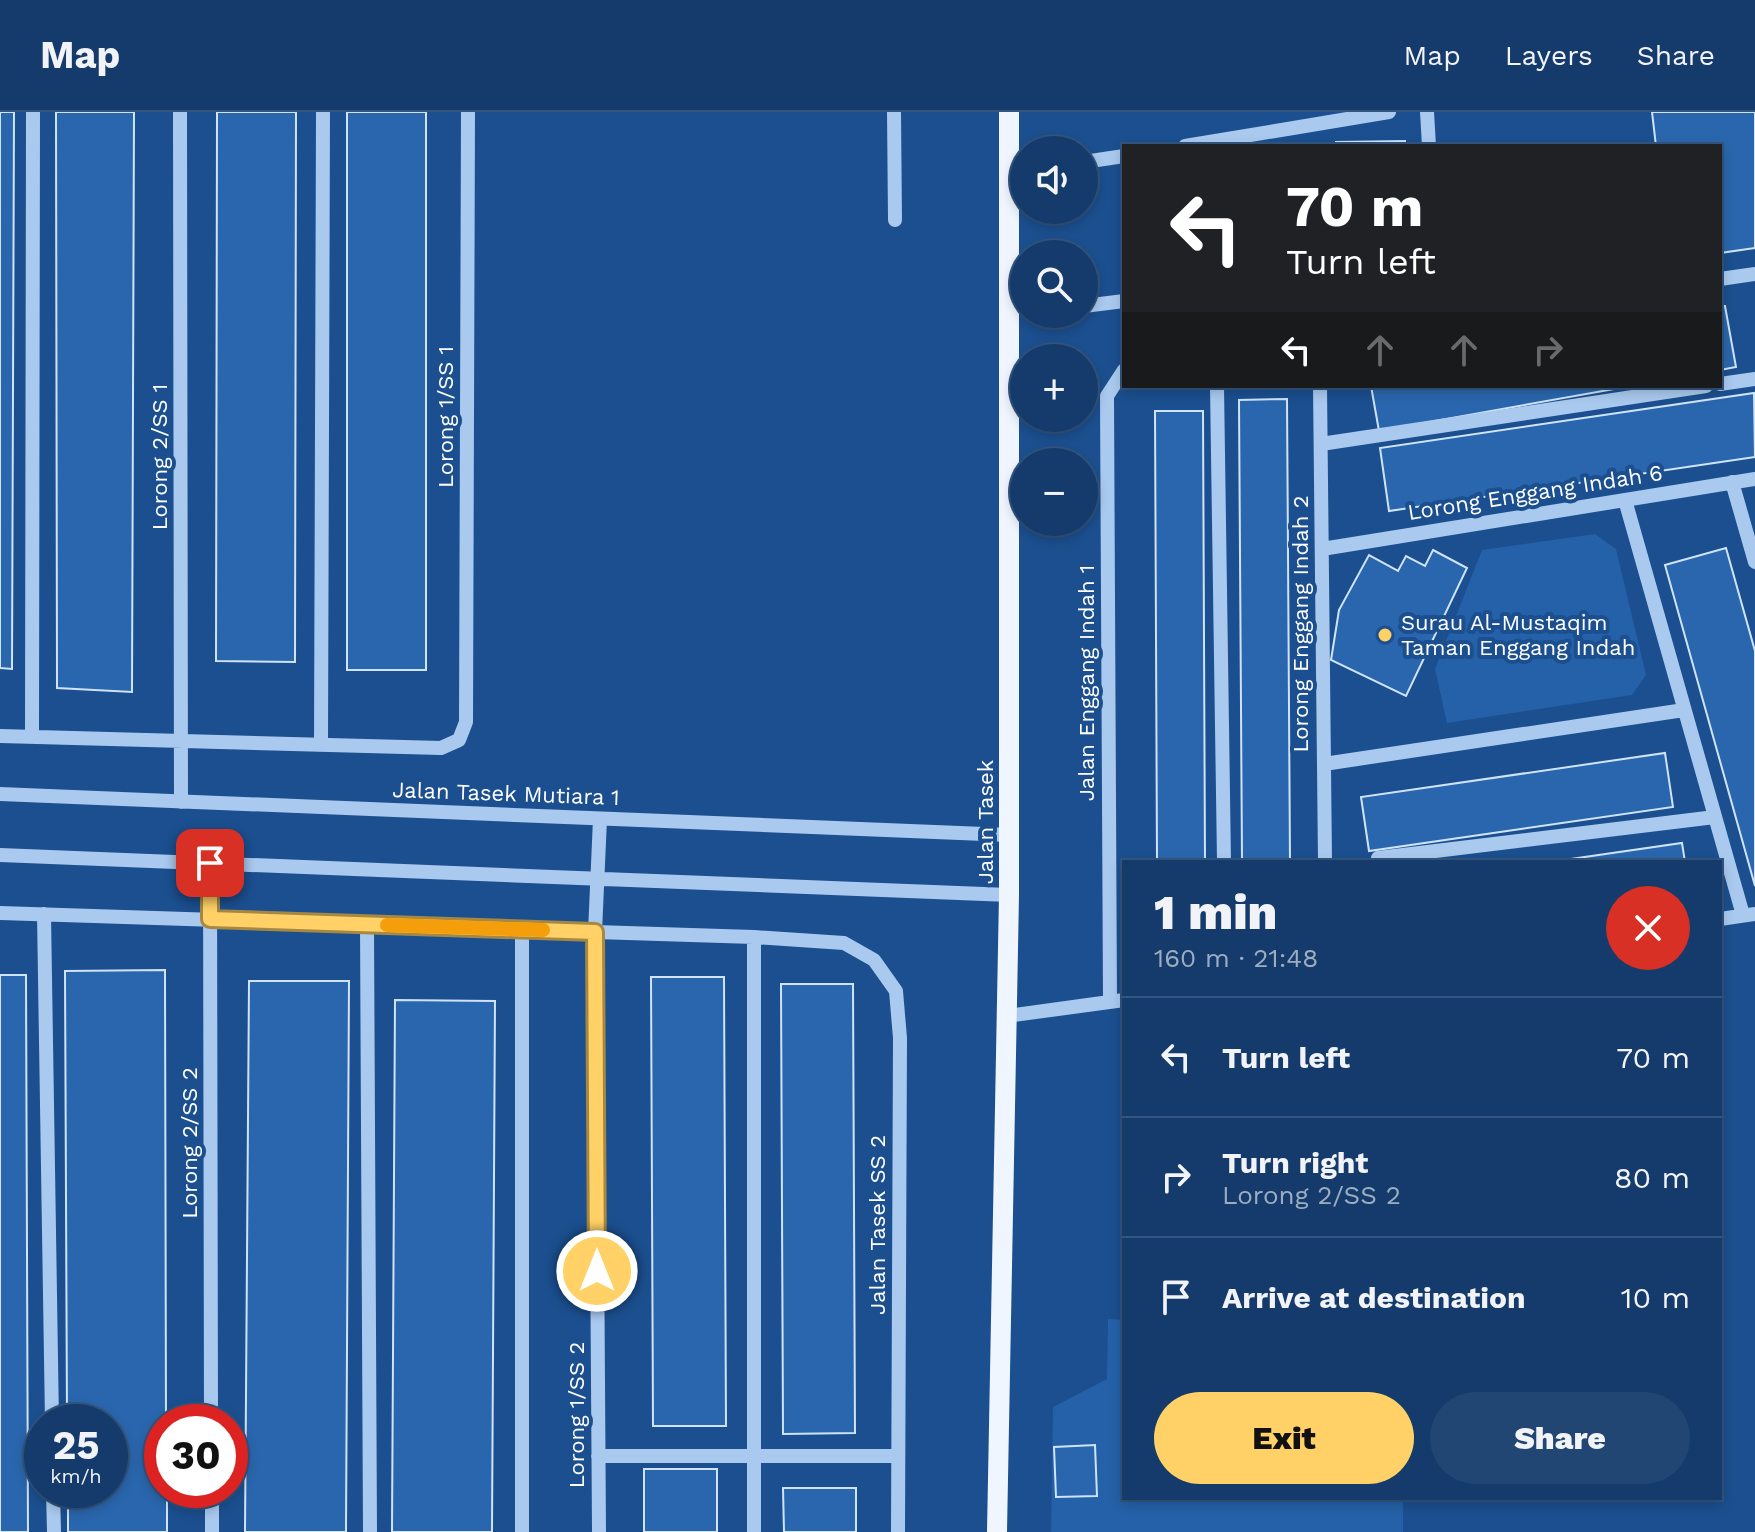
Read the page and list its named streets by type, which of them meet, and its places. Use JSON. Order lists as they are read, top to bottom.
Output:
{
  "streets": {
    "main road": ["Jalan Tasek"],
    "street": [
      "Lorong 1/SS 1",
      "Lorong 2/SS 1",
      "Lorong Enggang Indah 6",
      "Lorong Enggang Indah 2",
      "Jalan Enggang Indah 1",
      "Jalan Tasek Mutiara 1",
      "Lorong 2/SS 2",
      "Jalan Tasek SS 2",
      "Lorong 1/SS 2"
    ]
  },
  "crossings": [
    ["Lorong 2/SS 1", "Jalan Tasek Mutiara 1"],
    ["Lorong Enggang Indah 6", "Lorong Enggang Indah 2"],
    ["Jalan Tasek Mutiara 1", "Jalan Tasek"],
    ["Jalan Tasek Mutiara 1", "Lorong 1/SS 2"]
  ],
  "places": ["Surau Al-Mustaqim Taman Enggang Indah"],
  "page": {
    "header": "Map",
    "nav": ["Map", "Layers", "Share"],
    "map_buttons": ["+", "−"],
    "turn": ["70 m", "Turn left"],
    "heading": ["1 min", "160 m · 21:48"],
    "list": [
      {
        "name": "Turn left",
        "value": "70 m"
      },
      {
        "name": "Turn right",
        "note": "Lorong 2/SS 2",
        "value": "80 m"
      },
      {
        "name": "Arrive at destination",
        "value": "10 m"
      }
    ],
    "buttons": ["Exit", "Share"],
    "speed": "25 km/h",
    "limit": "30"
  }
}
